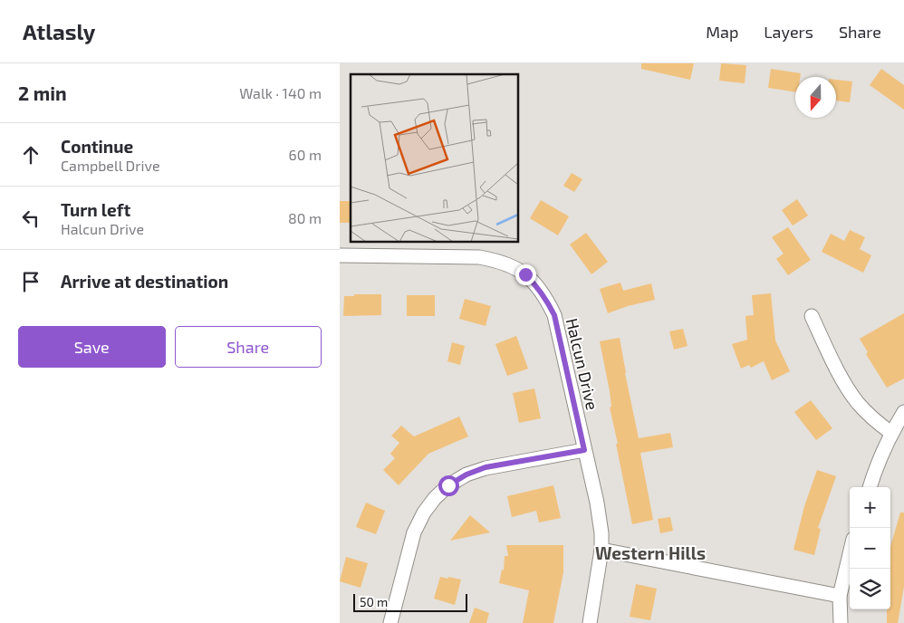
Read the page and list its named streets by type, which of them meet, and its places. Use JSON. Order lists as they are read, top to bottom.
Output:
{
  "streets": {
    "street": ["Halcun Drive"]
  },
  "districts": ["Western Hills"],
  "scale_bar": "50 m",
  "north": "bottom",
  "page": {
    "header": "Atlasly",
    "nav": ["Map", "Layers", "Share"],
    "heading": ["2 min", "Walk · 140 m"],
    "list": [
      ["Continue", "Campbell Drive", "60 m"],
      ["Turn left", "Halcun Drive", "80 m"],
      "Arrive at destination"
    ],
    "buttons": ["Save", "Share"],
    "map_buttons": ["+", "−"],
    "scale": "50 m"
  }
}
